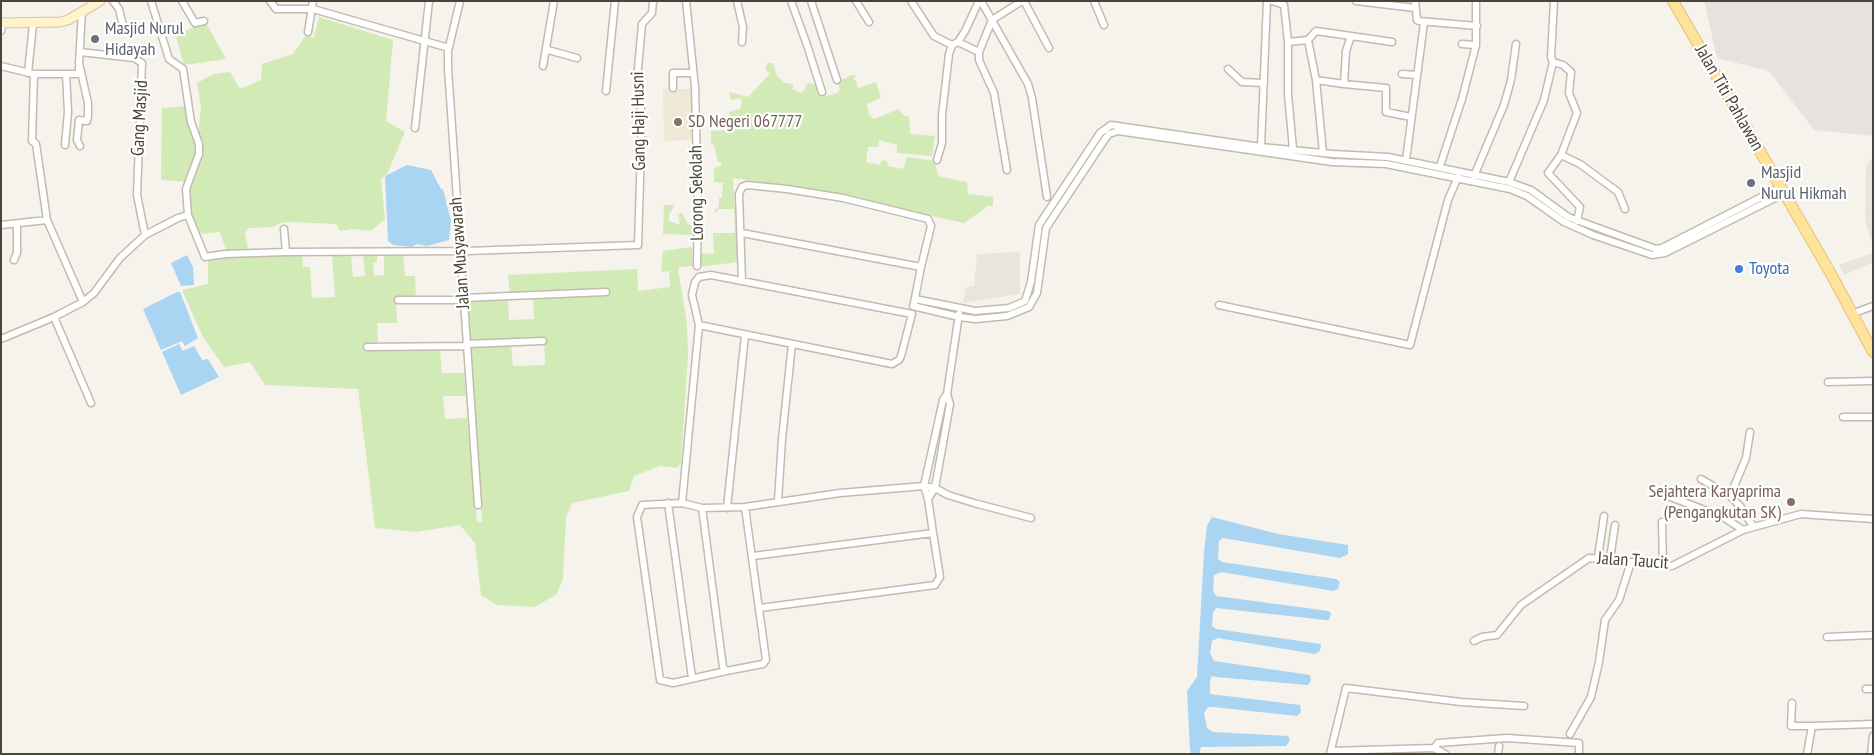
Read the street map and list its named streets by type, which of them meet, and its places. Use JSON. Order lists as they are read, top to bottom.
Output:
{
  "streets": {
    "main road": ["Jalan Titi Pahlawan"],
    "street": [
      "Gang Masjid",
      "Gang Haji Husni",
      "Lorong Sekolah",
      "Jalan Musyawarah",
      "Jalan Taucit"
    ]
  },
  "crossings": [
    ["Gang Haji Husni", "Jalan Musyawarah"]
  ],
  "places": [
    "Masjid Nurul Hidayah",
    "SD Negeri 067777",
    "Masjid Nurul Hikmah",
    "Toyota",
    "Sejahtera Karyaprima (Pengangkutan SK)"
  ]
}
